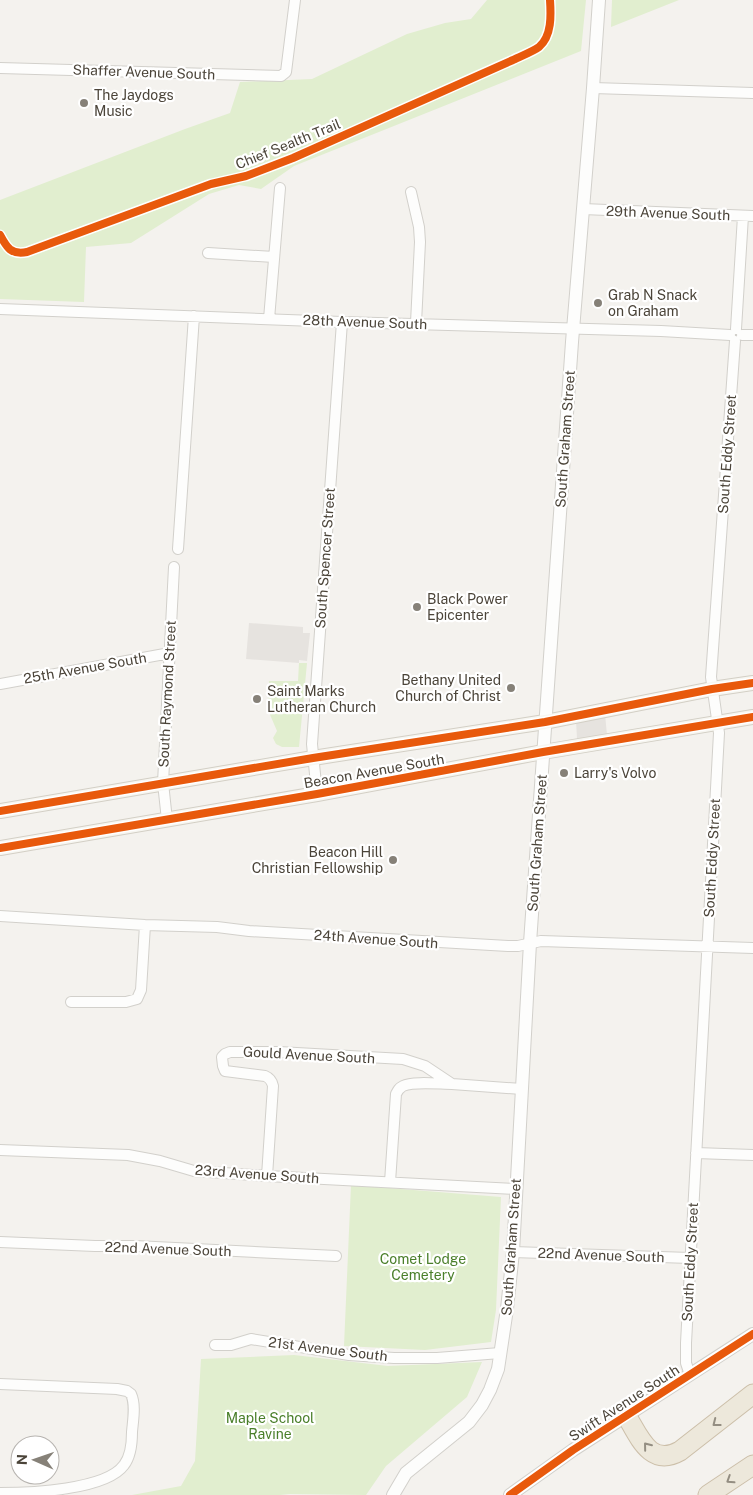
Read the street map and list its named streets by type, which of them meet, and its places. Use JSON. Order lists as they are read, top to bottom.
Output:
{
  "streets": {
    "main road": ["Beacon Avenue South"],
    "street": [
      "Shaffer Avenue South",
      "29th Avenue South",
      "28th Avenue South",
      "South Graham Street",
      "South Eddy Street",
      "South Spencer Street",
      "25th Avenue South",
      "South Raymond Street",
      "24th Avenue South",
      "Gould Avenue South",
      "23rd Avenue South",
      "22nd Avenue South",
      "21st Avenue South",
      "Swift Avenue South"
    ],
    "cycle path": ["Chief Sealth Trail"]
  },
  "crossings": [
    ["29th Avenue South", "South Graham Street"],
    ["29th Avenue South", "South Eddy Street"],
    ["28th Avenue South", "South Graham Street"],
    ["28th Avenue South", "South Eddy Street"],
    ["28th Avenue South", "South Spencer Street"],
    ["South Graham Street", "Beacon Avenue South"],
    ["South Graham Street", "24th Avenue South"],
    ["South Graham Street", "Gould Avenue South"],
    ["South Graham Street", "23rd Avenue South"],
    ["South Graham Street", "22nd Avenue South"],
    ["South Graham Street", "21st Avenue South"],
    ["South Eddy Street", "Beacon Avenue South"],
    ["South Eddy Street", "24th Avenue South"],
    ["South Eddy Street", "22nd Avenue South"],
    ["South Eddy Street", "Swift Avenue South"],
    ["South Spencer Street", "Beacon Avenue South"],
    ["25th Avenue South", "South Raymond Street"],
    ["South Raymond Street", "Beacon Avenue South"],
    ["Gould Avenue South", "23rd Avenue South"]
  ],
  "parks": ["Comet Lodge Cemetery", "Maple School Ravine"],
  "places": [
    "The Jaydogs Music",
    "Grab N Snack on Graham",
    "Black Power Epicenter",
    "Bethany United Church of Christ",
    "Saint Marks Lutheran Church",
    "Larry's Volvo",
    "Beacon Hill Christian Fellowship"
  ],
  "north": "left"
}
